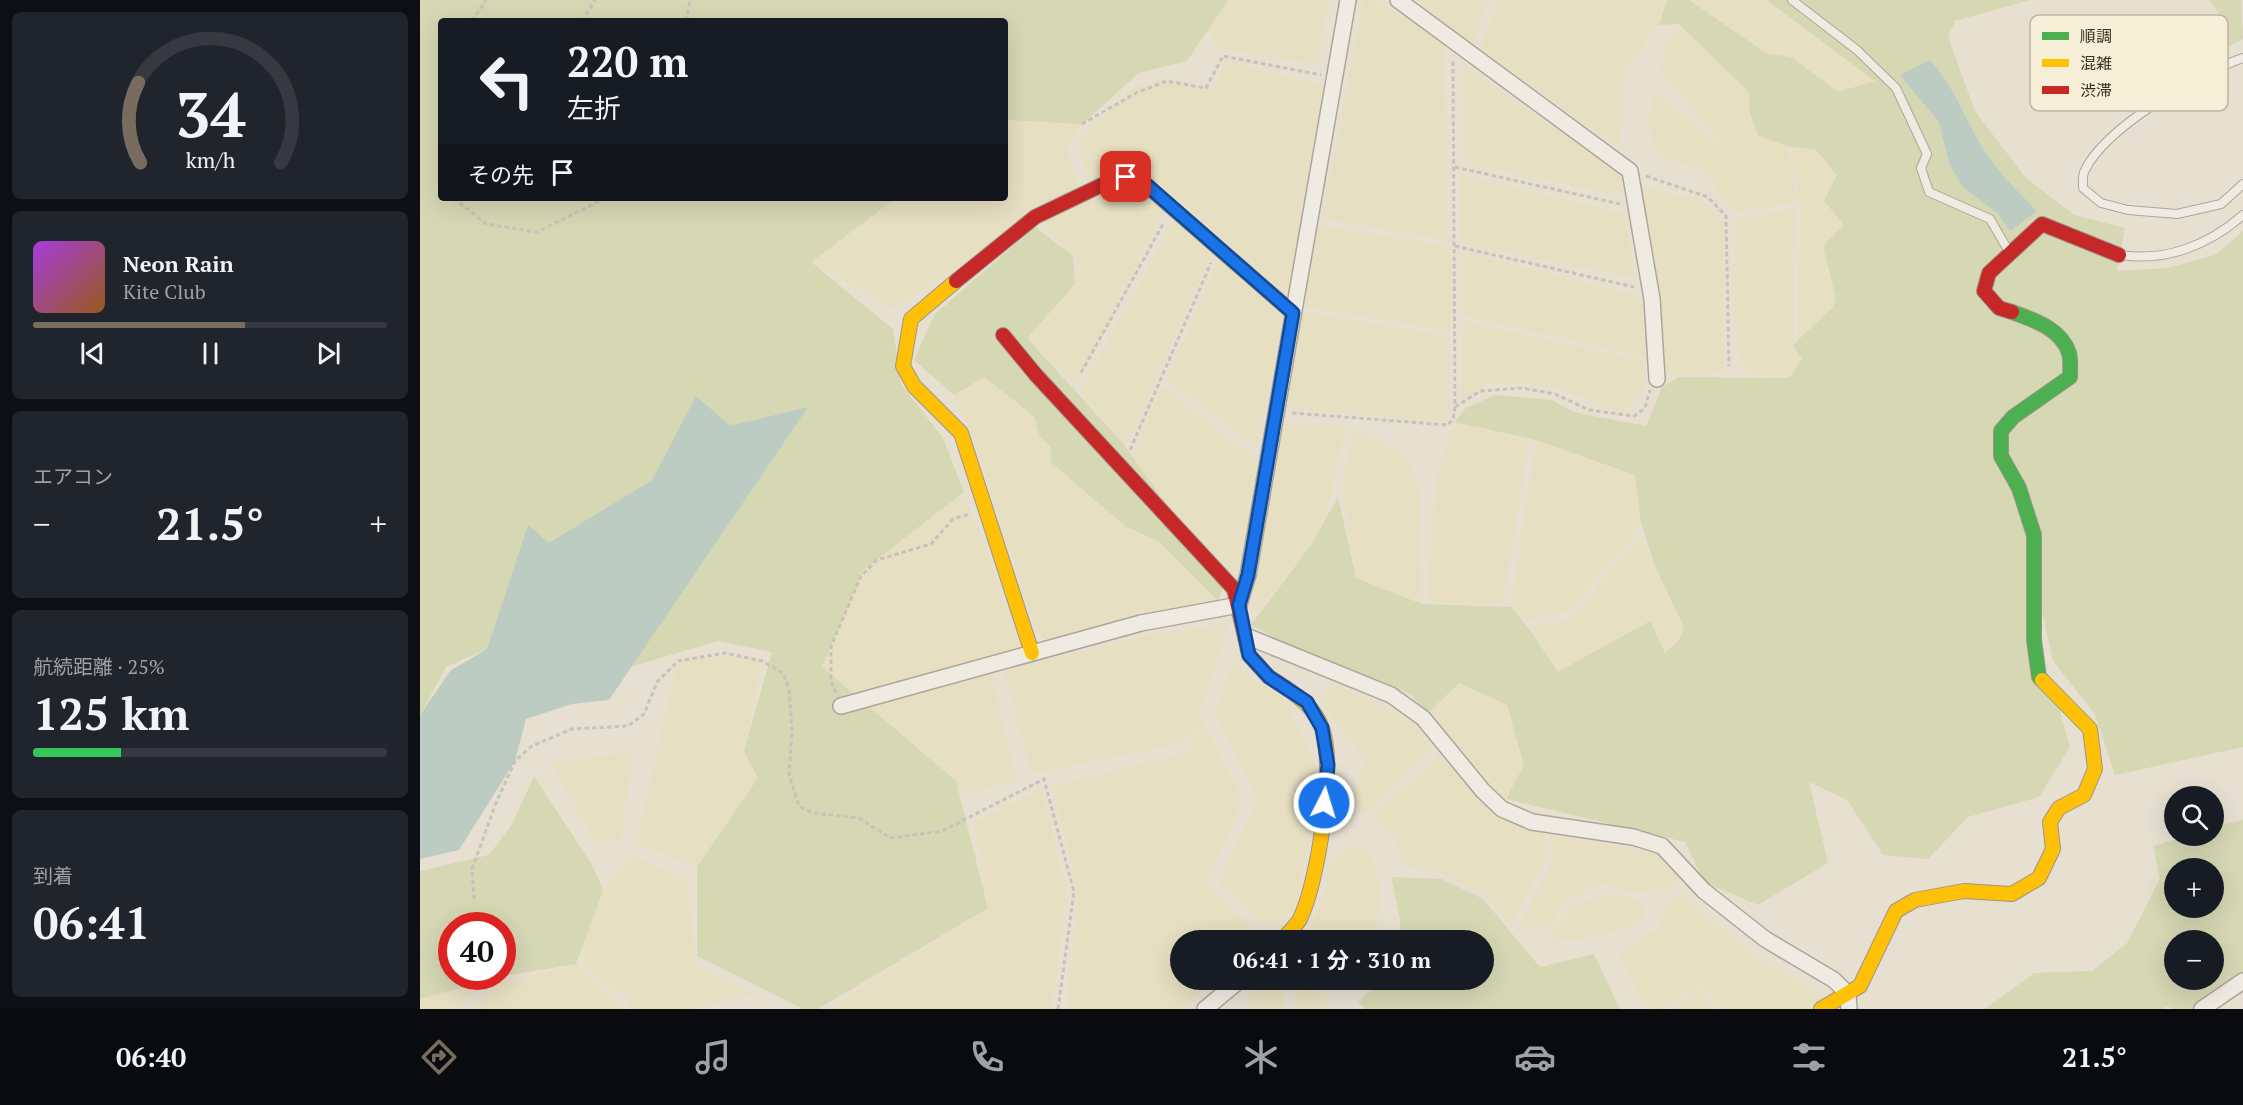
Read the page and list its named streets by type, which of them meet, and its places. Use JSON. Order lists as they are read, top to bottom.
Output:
{
  "legend": ["順調", "混雑", "渋滞"],
  "page": {
    "turn": ["220 m", "左折"],
    "then": "その先",
    "song": ["Neon Rain", "Kite Club"],
    "tile": [
      "エアコン",
      ["航続距離 · 25%", "125 km"],
      ["到着", "06:41"]
    ],
    "heat": ["−", "21.5°", "+"],
    "map_buttons": ["+", "−"],
    "limit": "40",
    "trip": "06:41 · 1 分 · 310 m",
    "tabs": ["06:40", "21.5°"],
    "gauge": ["34", "km/h"]
  }
}
